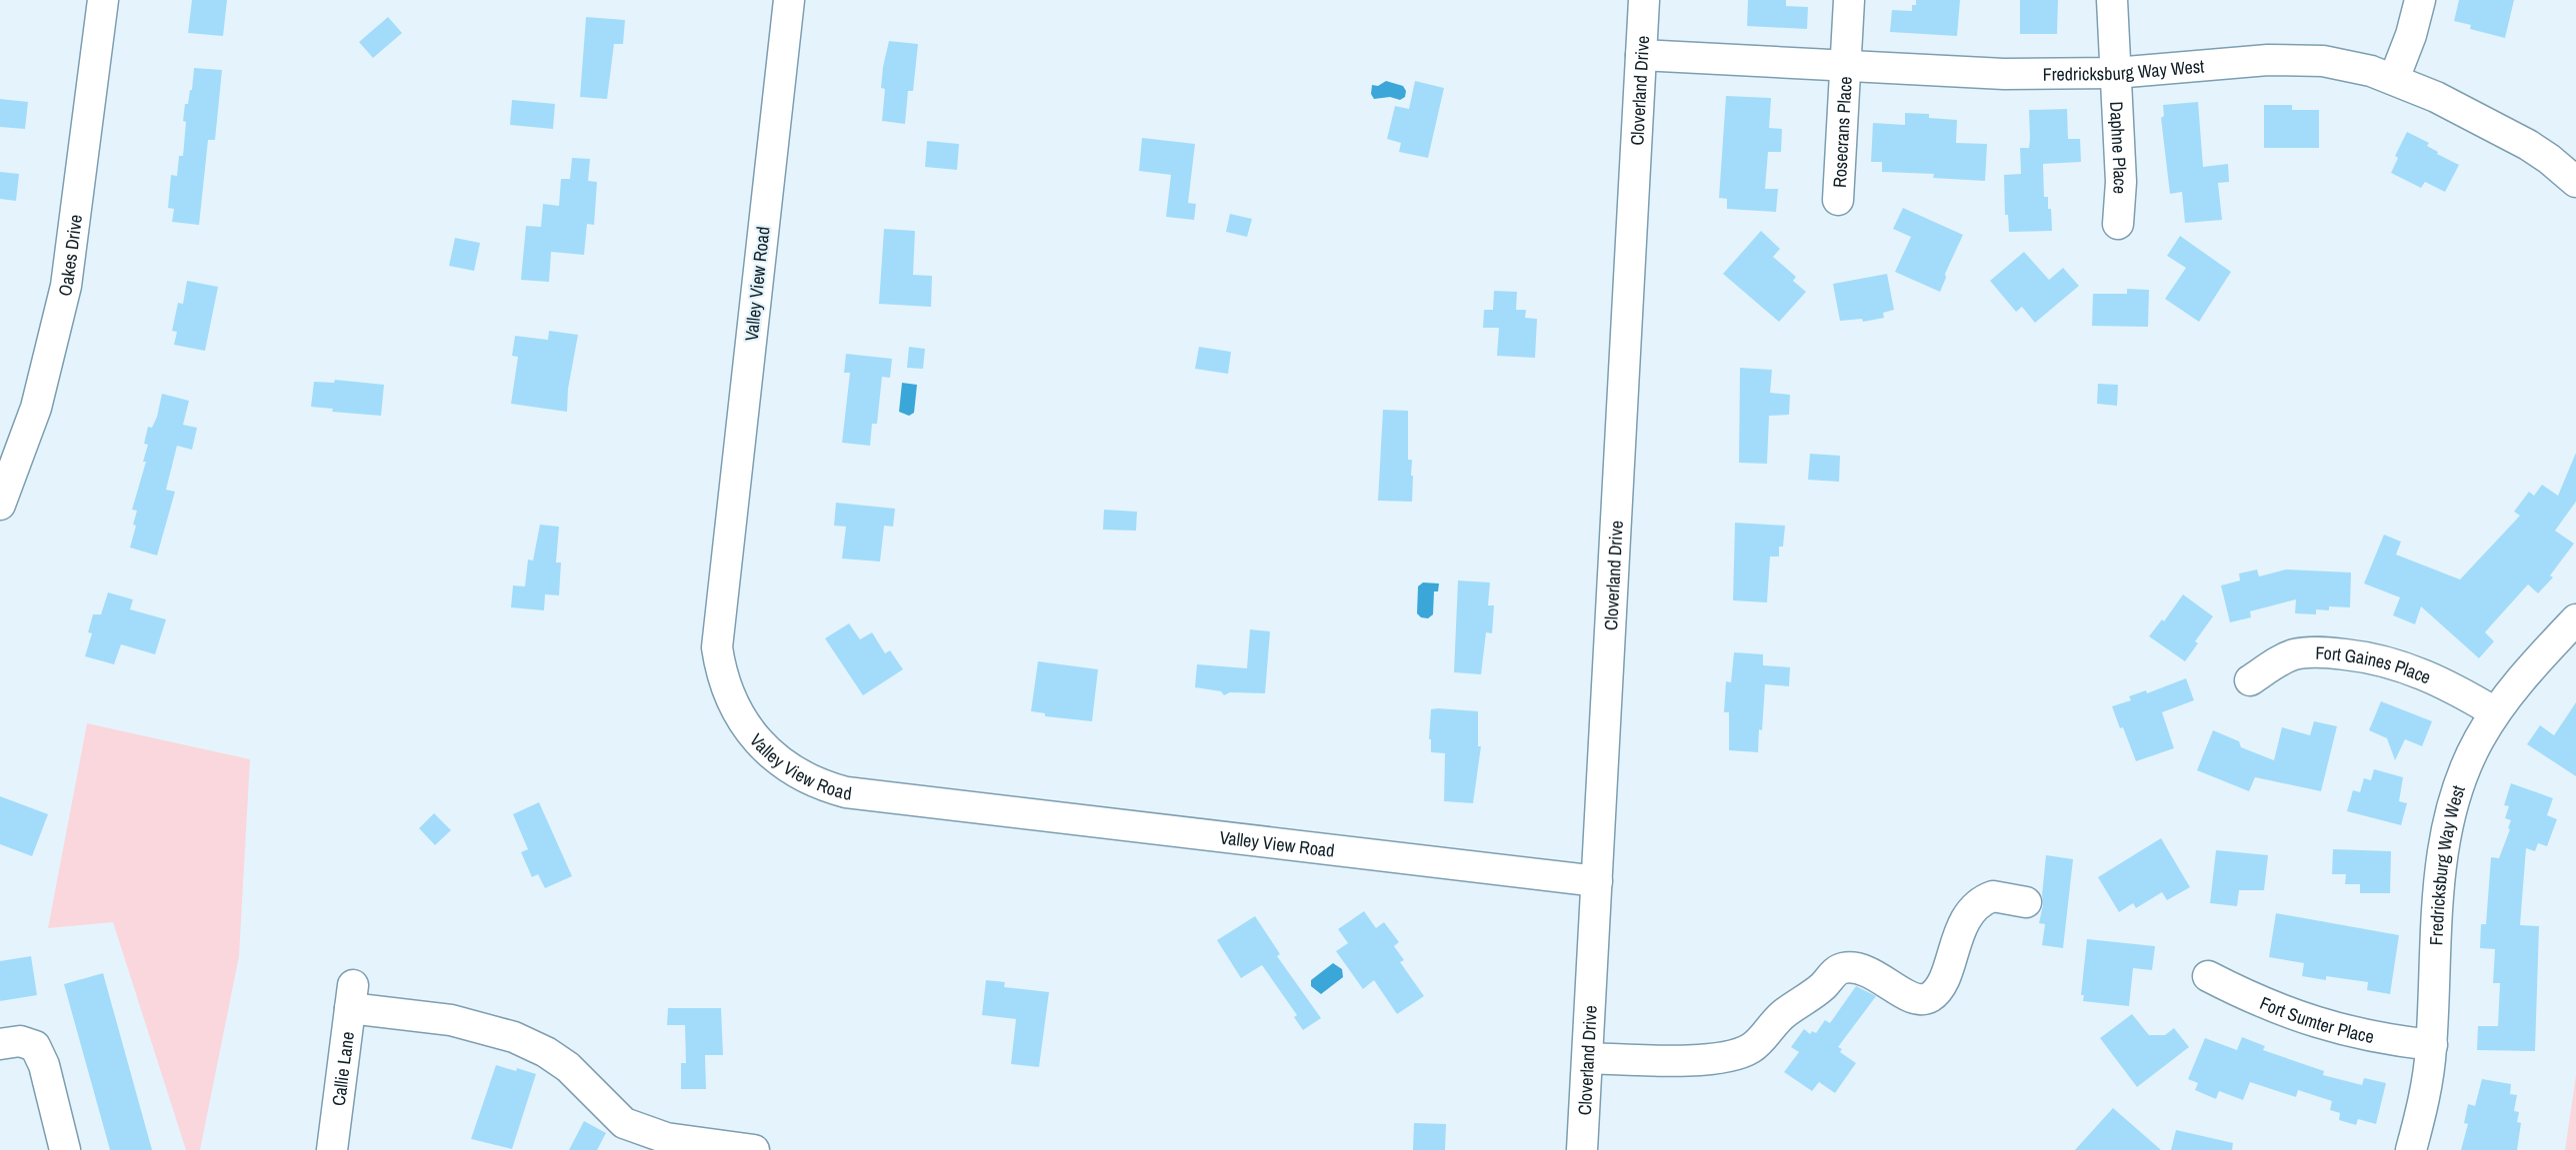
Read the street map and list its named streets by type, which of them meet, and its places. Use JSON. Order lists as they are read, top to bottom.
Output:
{
  "streets": {
    "street": [
      "Fredricksburg Way West",
      "Cloverland Drive",
      "Rosecrans Place",
      "Daphne Place",
      "Oakes Drive",
      "Valley View Road",
      "Fort Gaines Place",
      "Fort Sumter Place",
      "Callie Lane"
    ]
  },
  "crossings": [
    ["Fredricksburg Way West", "Cloverland Drive"],
    ["Fredricksburg Way West", "Rosecrans Place"],
    ["Fredricksburg Way West", "Daphne Place"],
    ["Fredricksburg Way West", "Fort Gaines Place"],
    ["Fredricksburg Way West", "Fort Sumter Place"],
    ["Cloverland Drive", "Valley View Road"]
  ]
}
